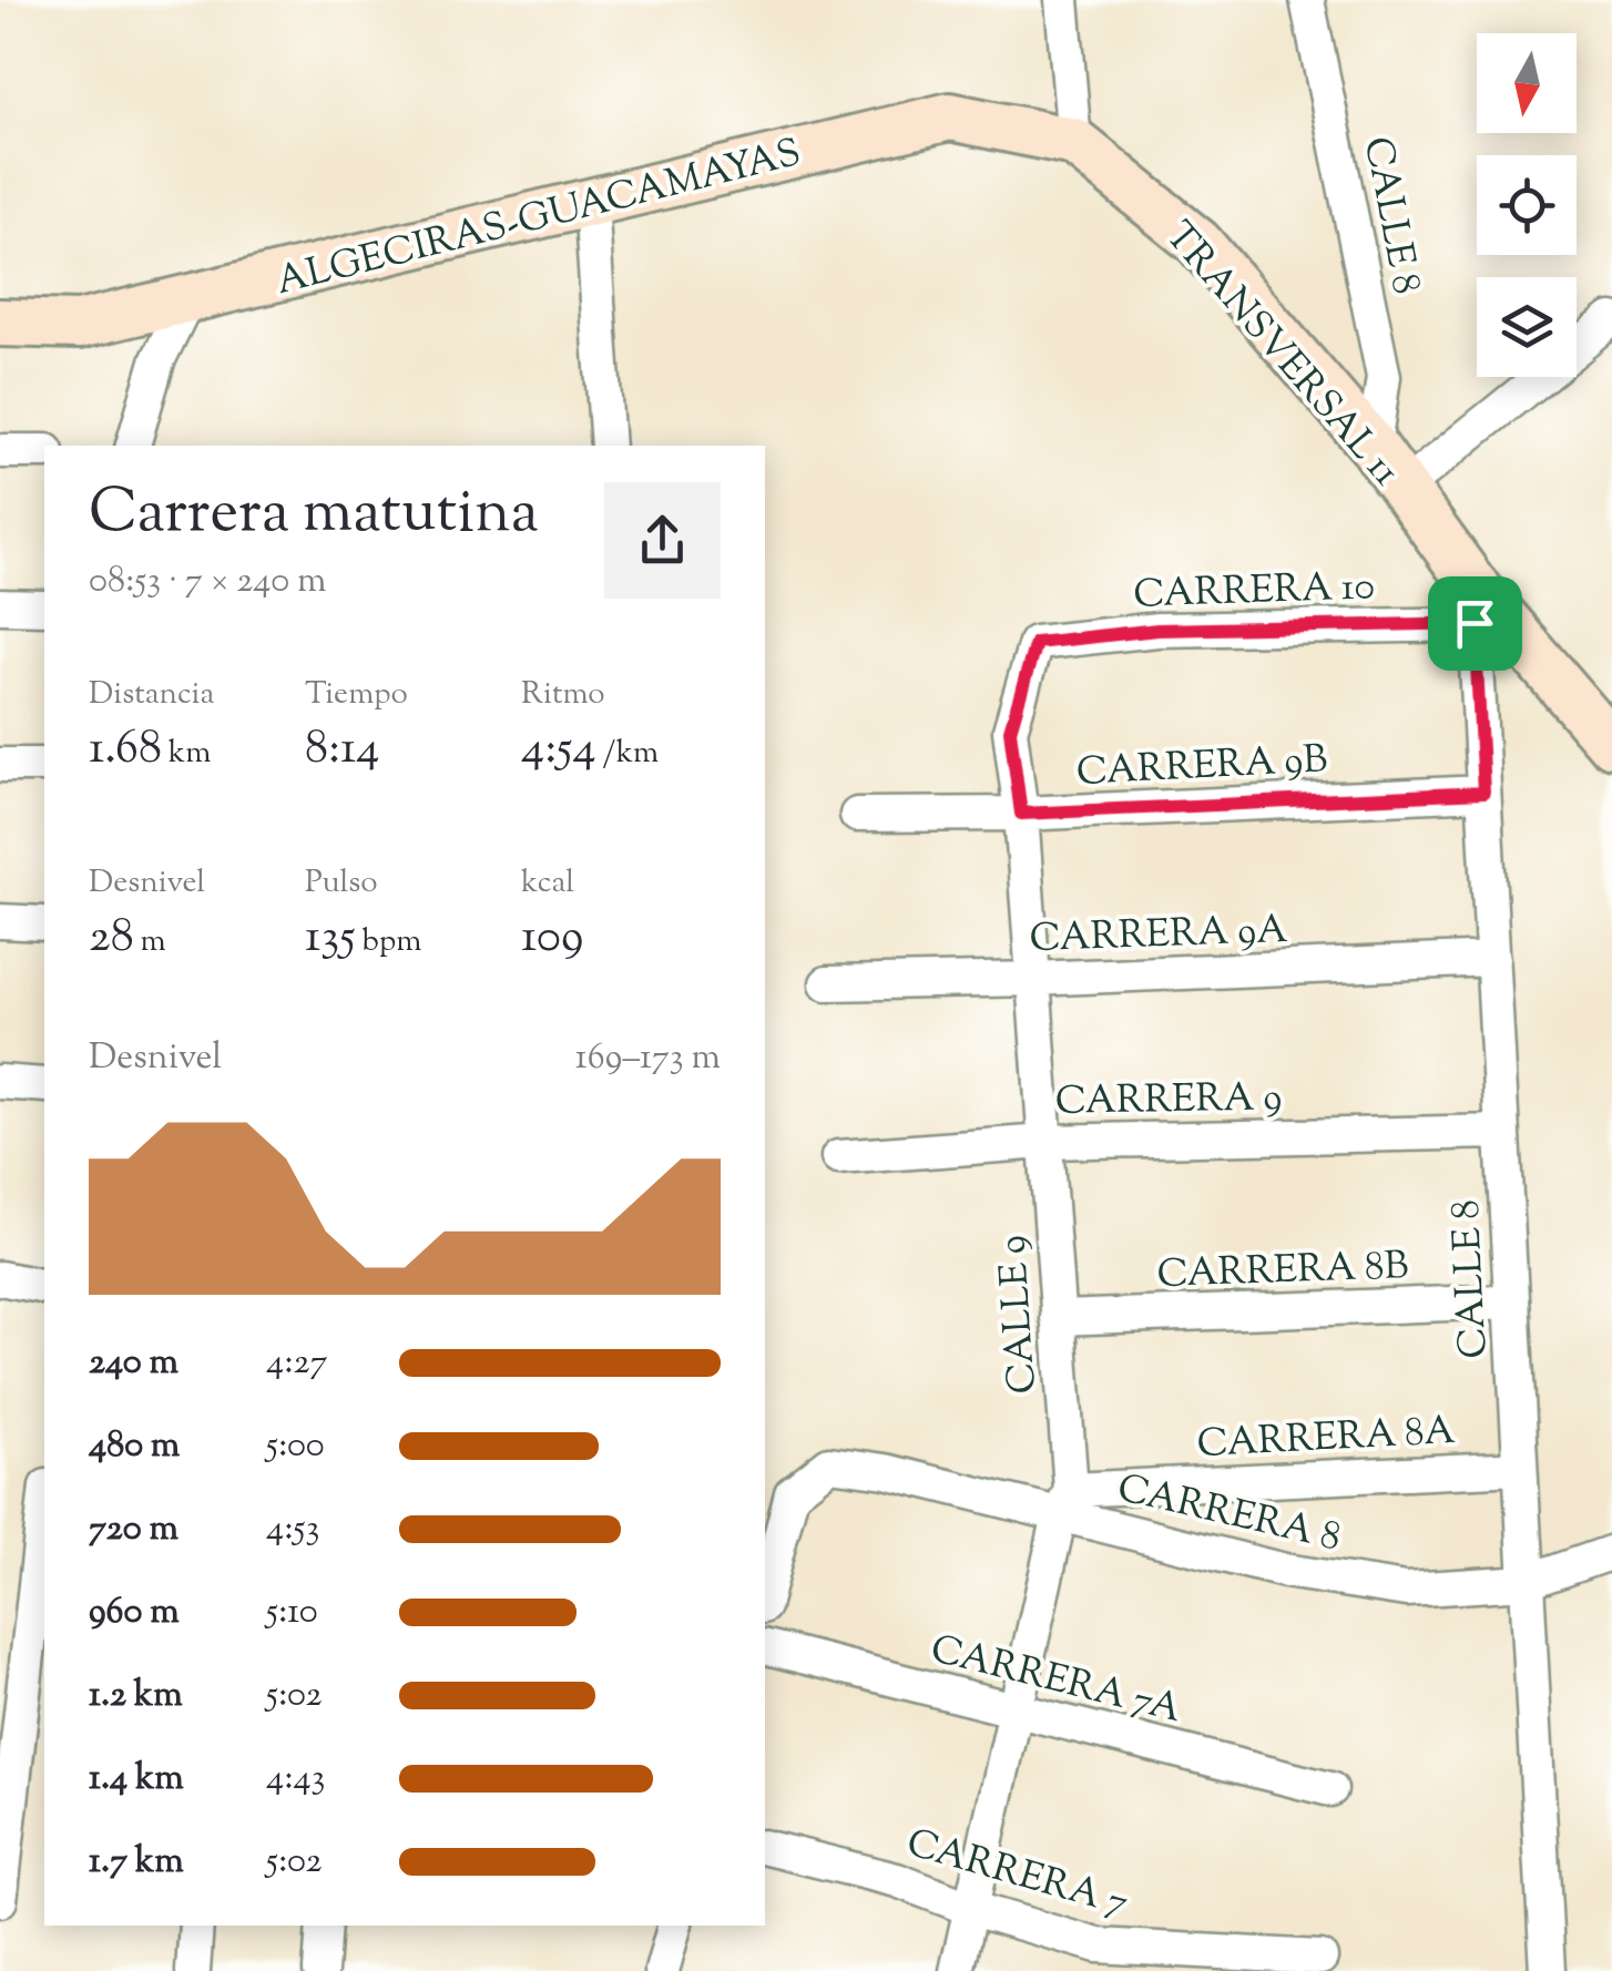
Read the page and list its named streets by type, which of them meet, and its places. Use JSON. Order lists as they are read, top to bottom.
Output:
{
  "streets": {
    "street": [
      "ALGECIRAS-GUACAMAYAS",
      "CALLE 8",
      "TRANSVERSAL 11",
      "CARRERA 10",
      "CARRERA 9B",
      "CARRERA 9A",
      "CARRERA 9",
      "CARRERA 8B",
      "CALLE 9",
      "CARRERA 8A",
      "CARRERA 8",
      "CARRERA 7A",
      "CARRERA 7"
    ]
  },
  "crossings": [
    ["ALGECIRAS-GUACAMAYAS", "TRANSVERSAL 11"],
    ["CALLE 8", "TRANSVERSAL 11"],
    ["CALLE 8", "CARRERA 10"],
    ["CALLE 8", "CARRERA 9B"],
    ["CALLE 8", "CARRERA 9A"],
    ["CALLE 8", "CARRERA 9"],
    ["CALLE 8", "CARRERA 8B"],
    ["CALLE 8", "CARRERA 8A"],
    ["CALLE 8", "CARRERA 8"],
    ["TRANSVERSAL 11", "CARRERA 10"],
    ["CARRERA 10", "CALLE 9"],
    ["CARRERA 9B", "CALLE 9"],
    ["CARRERA 9A", "CALLE 9"],
    ["CARRERA 9", "CALLE 9"],
    ["CARRERA 8B", "CALLE 9"],
    ["CALLE 9", "CARRERA 8A"],
    ["CALLE 9", "CARRERA 8"],
    ["CALLE 9", "CARRERA 7A"],
    ["CALLE 9", "CARRERA 7"],
    ["CARRERA 8A", "CARRERA 8"]
  ],
  "north": "bottom",
  "page": {
    "heading": ["Carrera matutina", "08:53 · 7 × 240 m"],
    "stats": [
      ["Distancia", "1.68 km"],
      ["Tiempo", "8:14"],
      ["Ritmo", "4:54 /km"],
      ["Desnivel", "28 m"],
      ["Pulso", "135 bpm"],
      ["kcal", "109"]
    ],
    "chart": ["Desnivel", "169–173 m"],
    "list": [
      {
        "name": "240 m",
        "note": "4:27"
      },
      {
        "name": "480 m",
        "note": "5:00"
      },
      {
        "name": "720 m",
        "note": "4:53"
      },
      {
        "name": "960 m",
        "note": "5:10"
      },
      {
        "name": "1.2 km",
        "note": "5:02"
      },
      {
        "name": "1.4 km",
        "note": "4:43"
      },
      {
        "name": "1.7 km",
        "note": "5:02"
      }
    ]
  }
}
